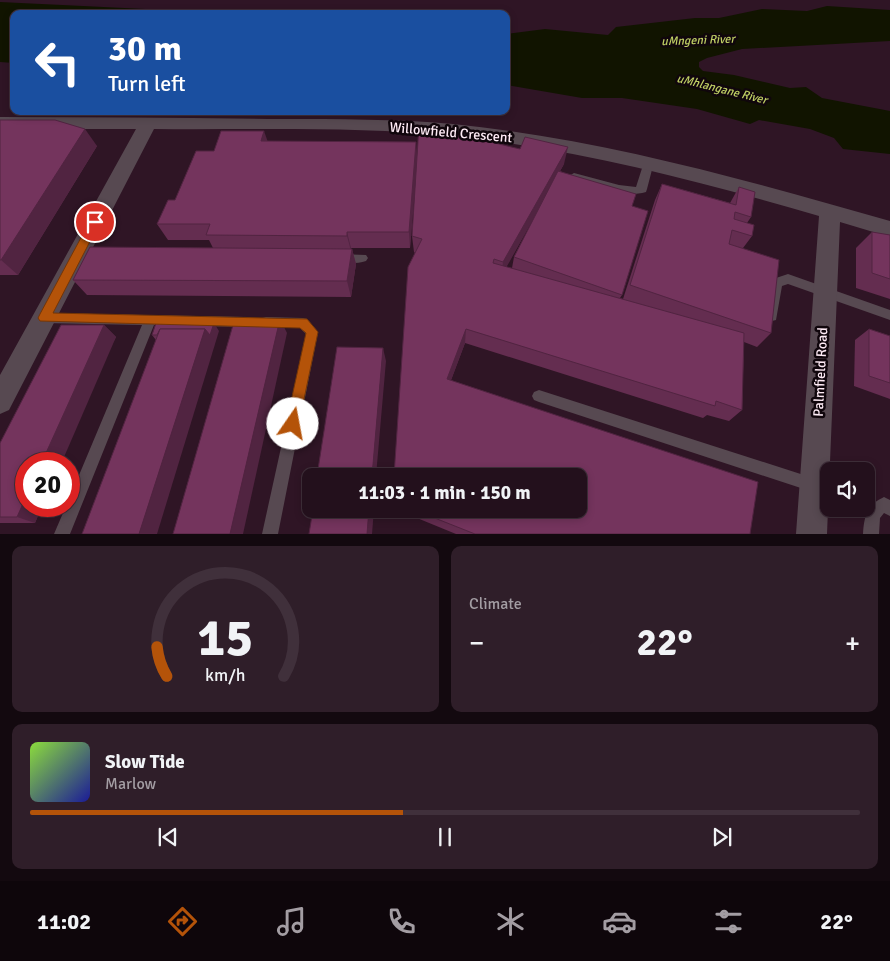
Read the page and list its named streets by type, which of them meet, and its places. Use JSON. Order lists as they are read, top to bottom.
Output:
{
  "streets": {
    "street": ["Willowfield Crescent", "Palmfield Road"]
  },
  "crossings": [
    ["Willowfield Crescent", "Palmfield Road"]
  ],
  "water": ["uMngeni River", "uMhlangane River"],
  "page": {
    "turn": ["30 m", "Turn left"],
    "limit": "20",
    "trip": "11:03 · 1 min · 150 m",
    "tile": "Climate",
    "heat": ["−", "22°", "+"],
    "song": ["Slow Tide", "Marlow"],
    "tabs": ["11:02", "22°"],
    "gauge": ["15", "km/h"]
  }
}
